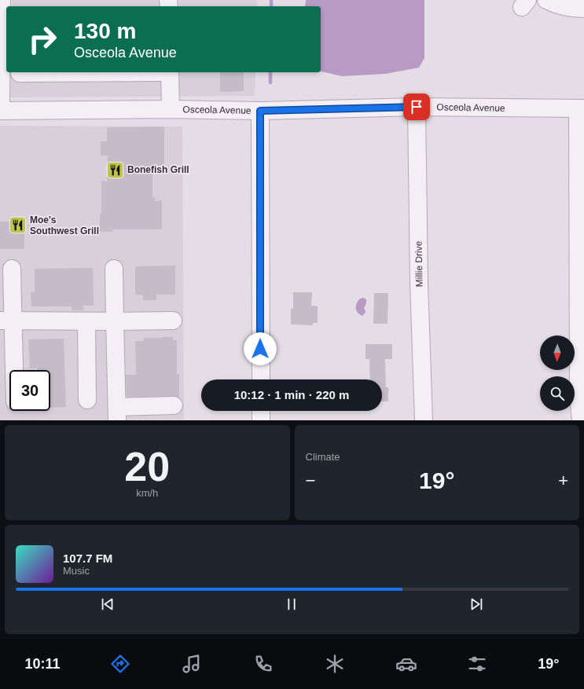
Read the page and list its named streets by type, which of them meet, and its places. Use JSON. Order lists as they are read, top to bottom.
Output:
{
  "streets": {
    "street": ["Osceola Avenue", "Millie Drive"]
  },
  "crossings": [
    ["Osceola Avenue", "Millie Drive"]
  ],
  "places": {
    "restaurant": ["Bonefish Grill", "Moe's Southwest Grill"]
  },
  "north": "bottom",
  "page": {
    "turn": ["130 m", "Osceola Avenue"],
    "limit": "30",
    "trip": "10:12 · 1 min · 220 m",
    "tile": [
      ["20", "km/h"],
      "Climate"
    ],
    "heat": ["−", "19°", "+"],
    "song": ["107.7 FM", "Music"],
    "tabs": ["10:11", "19°"]
  }
}
